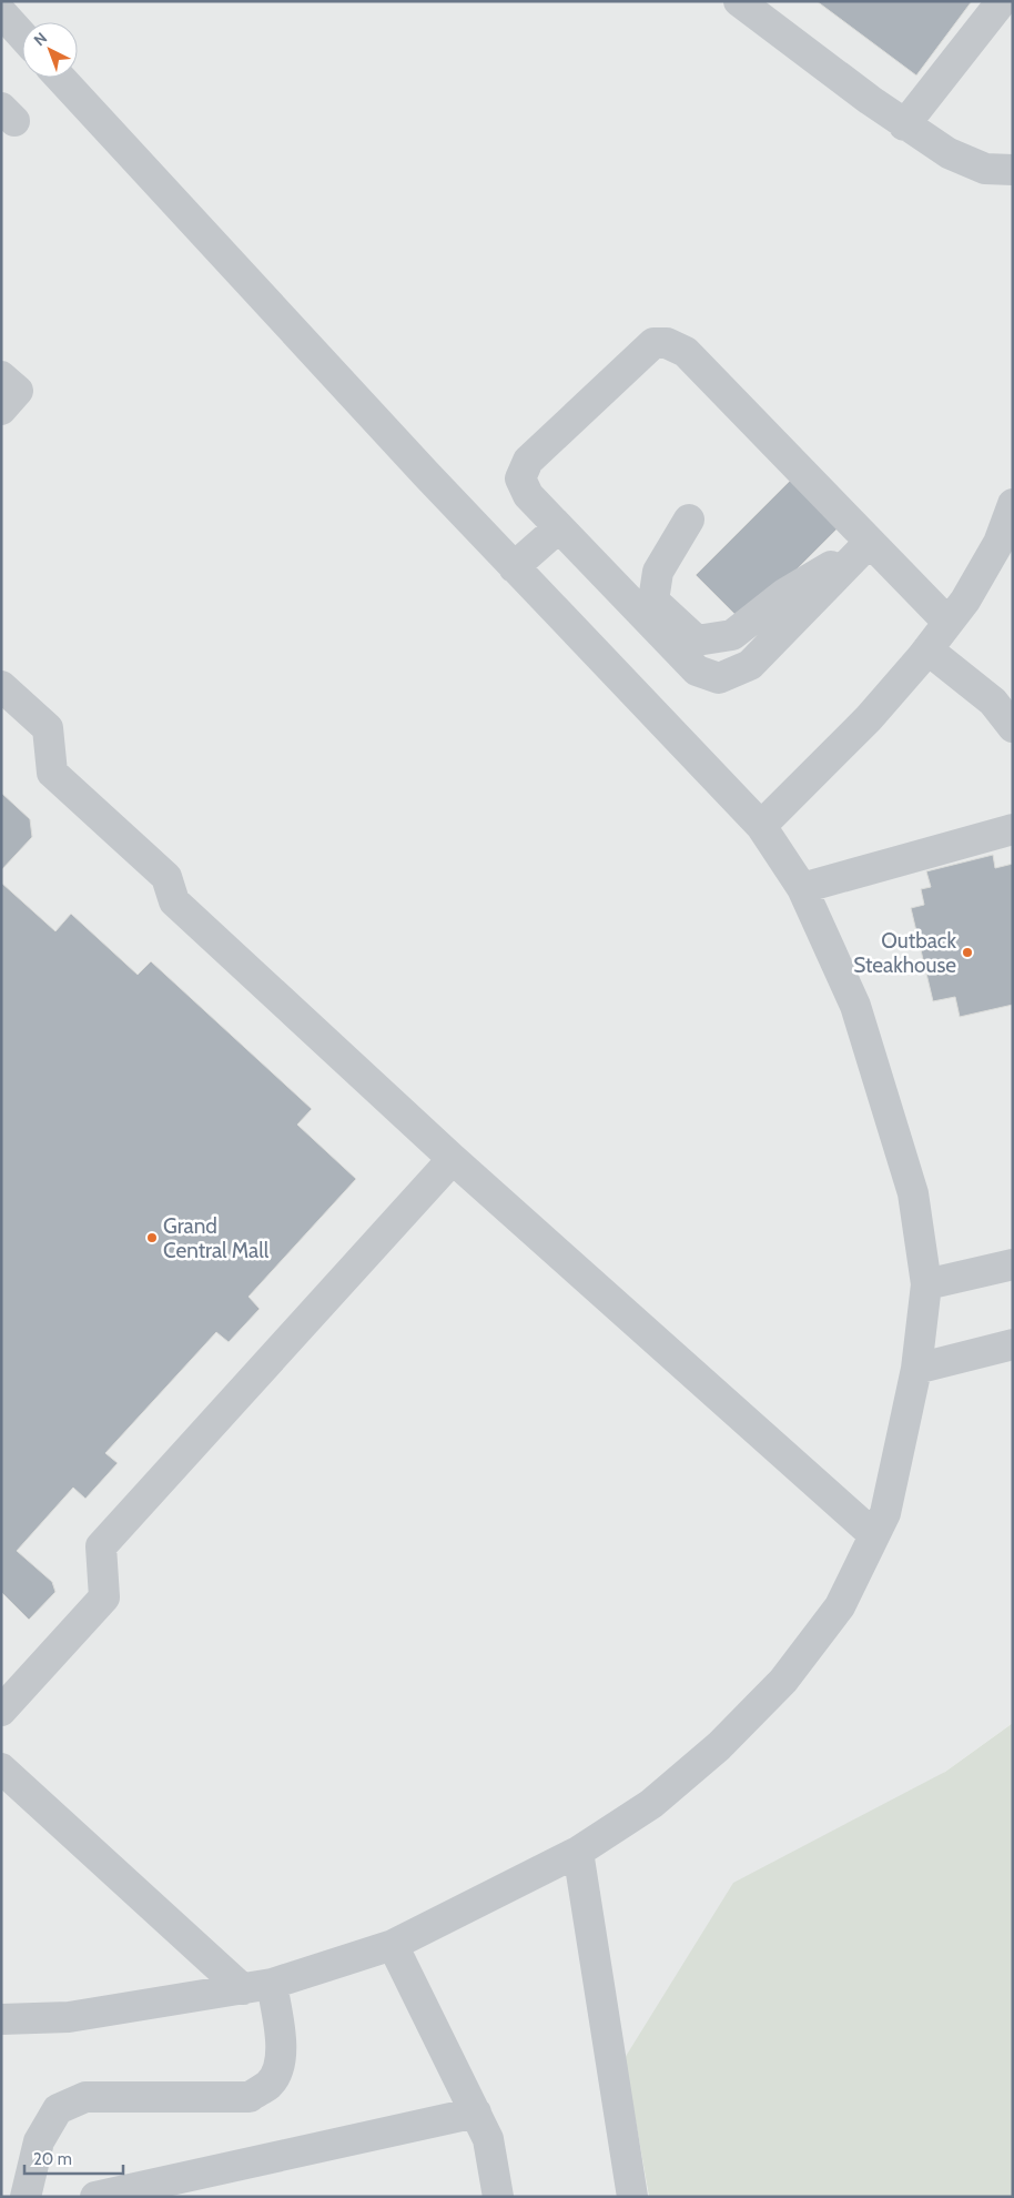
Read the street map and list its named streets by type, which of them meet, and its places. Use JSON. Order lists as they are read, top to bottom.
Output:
{
  "places": ["Outback Steakhouse", "Grand Central Mall"],
  "scale_bar": "20 m",
  "north": "top left"
}
